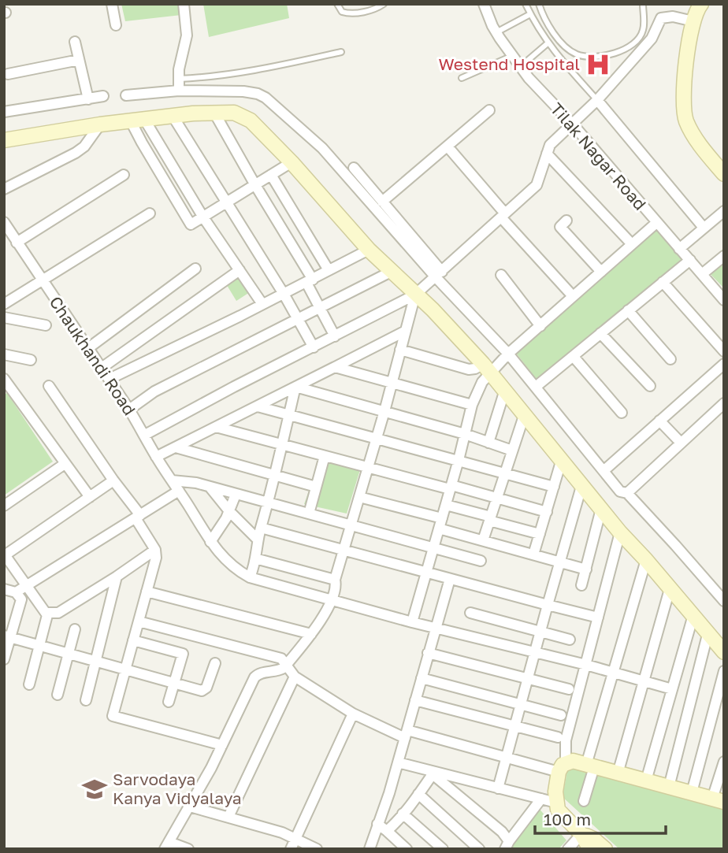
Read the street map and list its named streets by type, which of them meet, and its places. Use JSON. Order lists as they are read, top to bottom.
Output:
{
  "streets": {
    "street": ["Tilak Nagar Road", "Chaukhandi Road"]
  },
  "places": {
    "hospital": ["Westend Hospital"],
    "school or university": ["Sarvodaya Kanya Vidyalaya"]
  },
  "scale_bar": "100 m"
}
